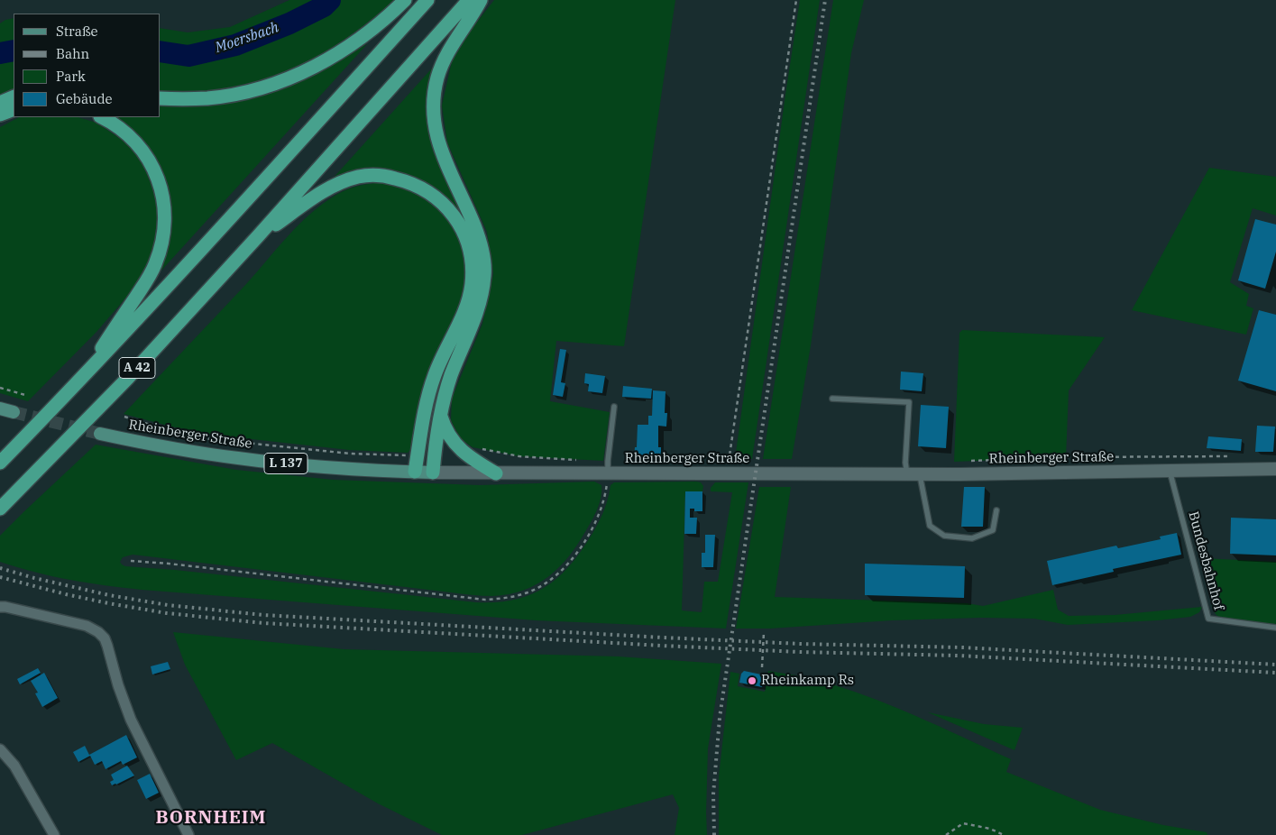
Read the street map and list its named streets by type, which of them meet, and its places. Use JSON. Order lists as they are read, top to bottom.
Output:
{
  "streets": {
    "highway": ["A 42"],
    "main road": ["Rheinberger Straße", "L 137"],
    "lane": ["Bundesbahnhof"]
  },
  "crossings": [
    ["Rheinberger Straße", "Bundesbahnhof"]
  ],
  "districts": ["BORNHEIM"],
  "water": ["Moersbach"],
  "places": ["Rheinkamp Rs"],
  "legend": [
    "Straße",
    "Bahn",
    "Park",
    "Gebäude"
  ]
}
